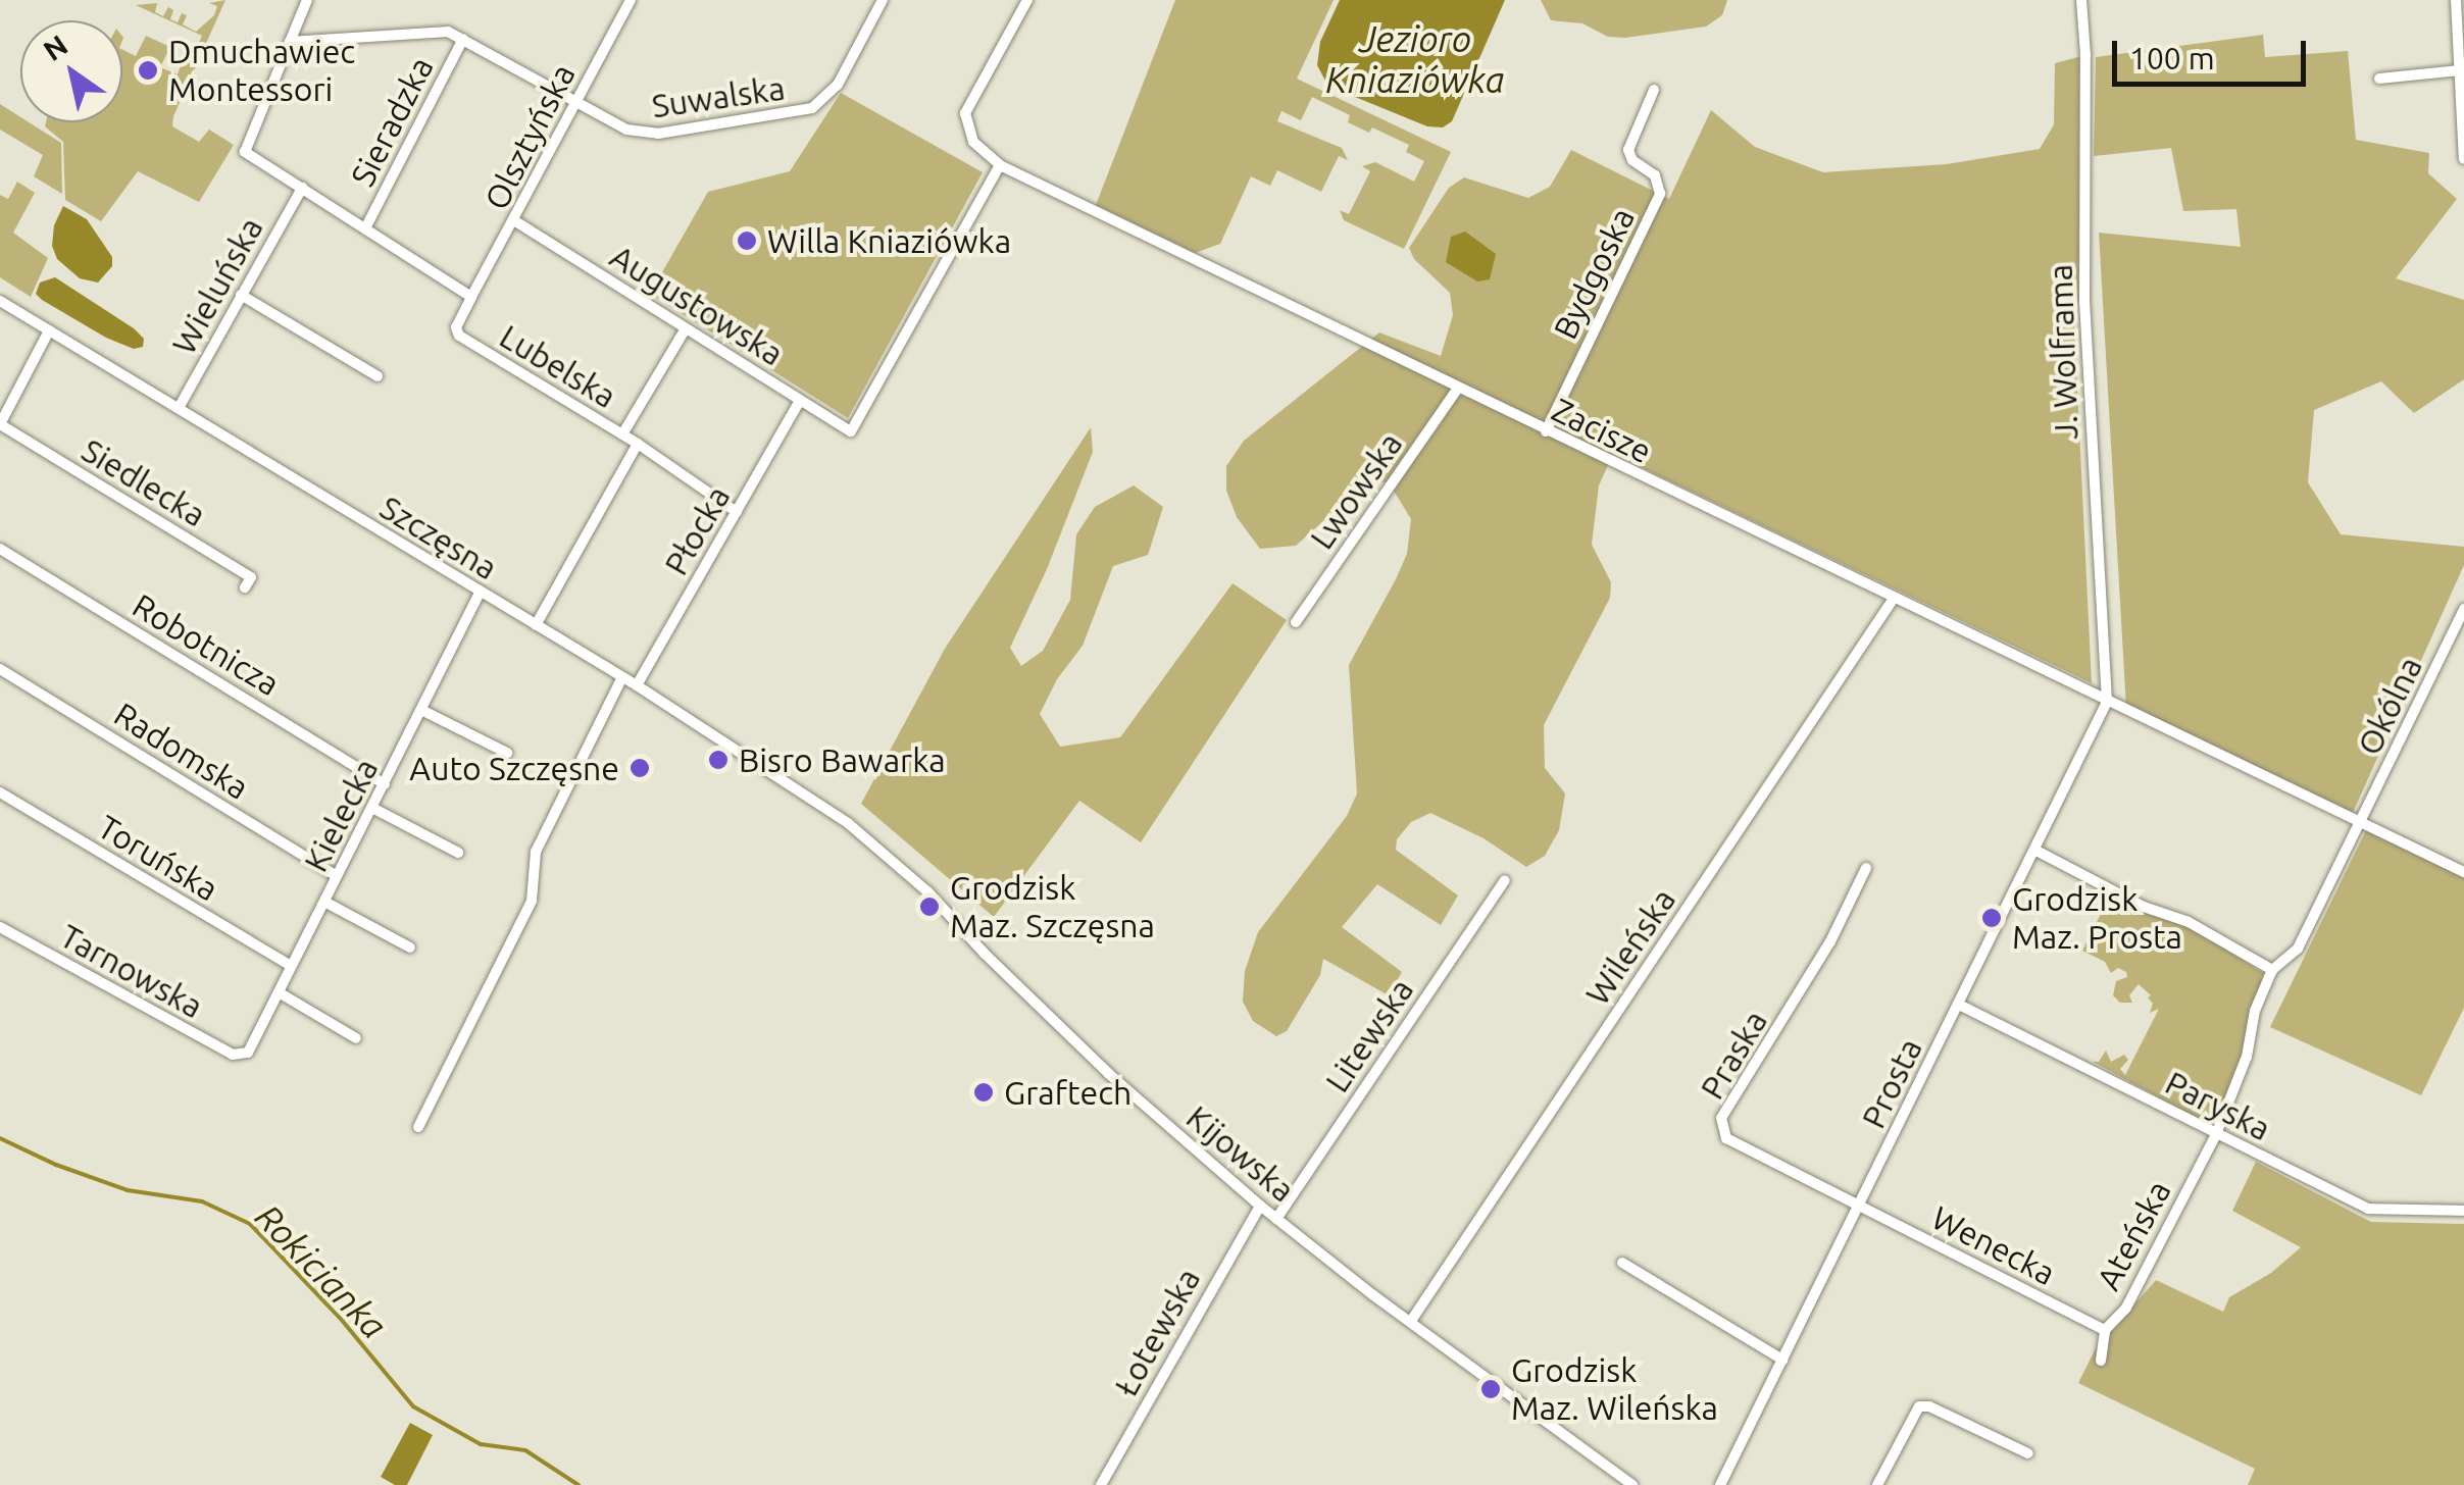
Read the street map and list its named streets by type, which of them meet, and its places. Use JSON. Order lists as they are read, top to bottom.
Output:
{
  "streets": {
    "street": [
      "Suwalska",
      "Sieradzka",
      "Olsztyńska",
      "Bydgoska",
      "Wieluńska",
      "Augustowska",
      "J. Wolframa",
      "Lubelska",
      "Zacisze",
      "Siedlecka",
      "Lwowska",
      "Płocka",
      "Szczęsna",
      "Robotnicza",
      "Okólna",
      "Radomska",
      "Kielecka",
      "Toruńska",
      "Wileńska",
      "Tarnowska",
      "Litewska",
      "Praska",
      "Prosta",
      "Paryska",
      "Kijowska",
      "Ateńska",
      "Wenecka",
      "Łotewska"
    ]
  },
  "crossings": [
    ["Suwalska", "Sieradzka"],
    ["Suwalska", "Olsztyńska"],
    ["Sieradzka", "Lubelska"],
    ["Olsztyńska", "Augustowska"],
    ["Olsztyńska", "Lubelska"],
    ["Bydgoska", "Zacisze"],
    ["Wieluńska", "Lubelska"],
    ["Wieluńska", "Szczęsna"],
    ["Augustowska", "Zacisze"],
    ["Augustowska", "Płocka"],
    ["J. Wolframa", "Zacisze"],
    ["J. Wolframa", "Prosta"],
    ["Lubelska", "Płocka"],
    ["Zacisze", "Lwowska"],
    ["Zacisze", "Okólna"],
    ["Zacisze", "Wileńska"],
    ["Zacisze", "Prosta"],
    ["Płocka", "Szczęsna"],
    ["Szczęsna", "Kielecka"],
    ["Szczęsna", "Kijowska"],
    ["Robotnicza", "Kielecka"],
    ["Okólna", "Ateńska"],
    ["Radomska", "Kielecka"],
    ["Kielecka", "Toruńska"],
    ["Kielecka", "Tarnowska"],
    ["Wileńska", "Kijowska"],
    ["Litewska", "Kijowska"],
    ["Praska", "Prosta"],
    ["Praska", "Wenecka"],
    ["Prosta", "Paryska"],
    ["Prosta", "Wenecka"],
    ["Paryska", "Ateńska"],
    ["Kijowska", "Łotewska"],
    ["Ateńska", "Wenecka"]
  ],
  "water": ["Jezioro Kniaziówka", "Rokicianka"],
  "places": [
    "Dmuchawiec Montessori",
    "Willa Kniaziówka",
    "Bisro Bawarka",
    "Auto Szczęsne",
    "Grodzisk Maz. Szczęsna",
    "Grodzisk Maz. Prosta",
    "Graftech",
    "Grodzisk Maz. Wileńska"
  ],
  "scale_bar": "100 m",
  "north": "top left"
}
